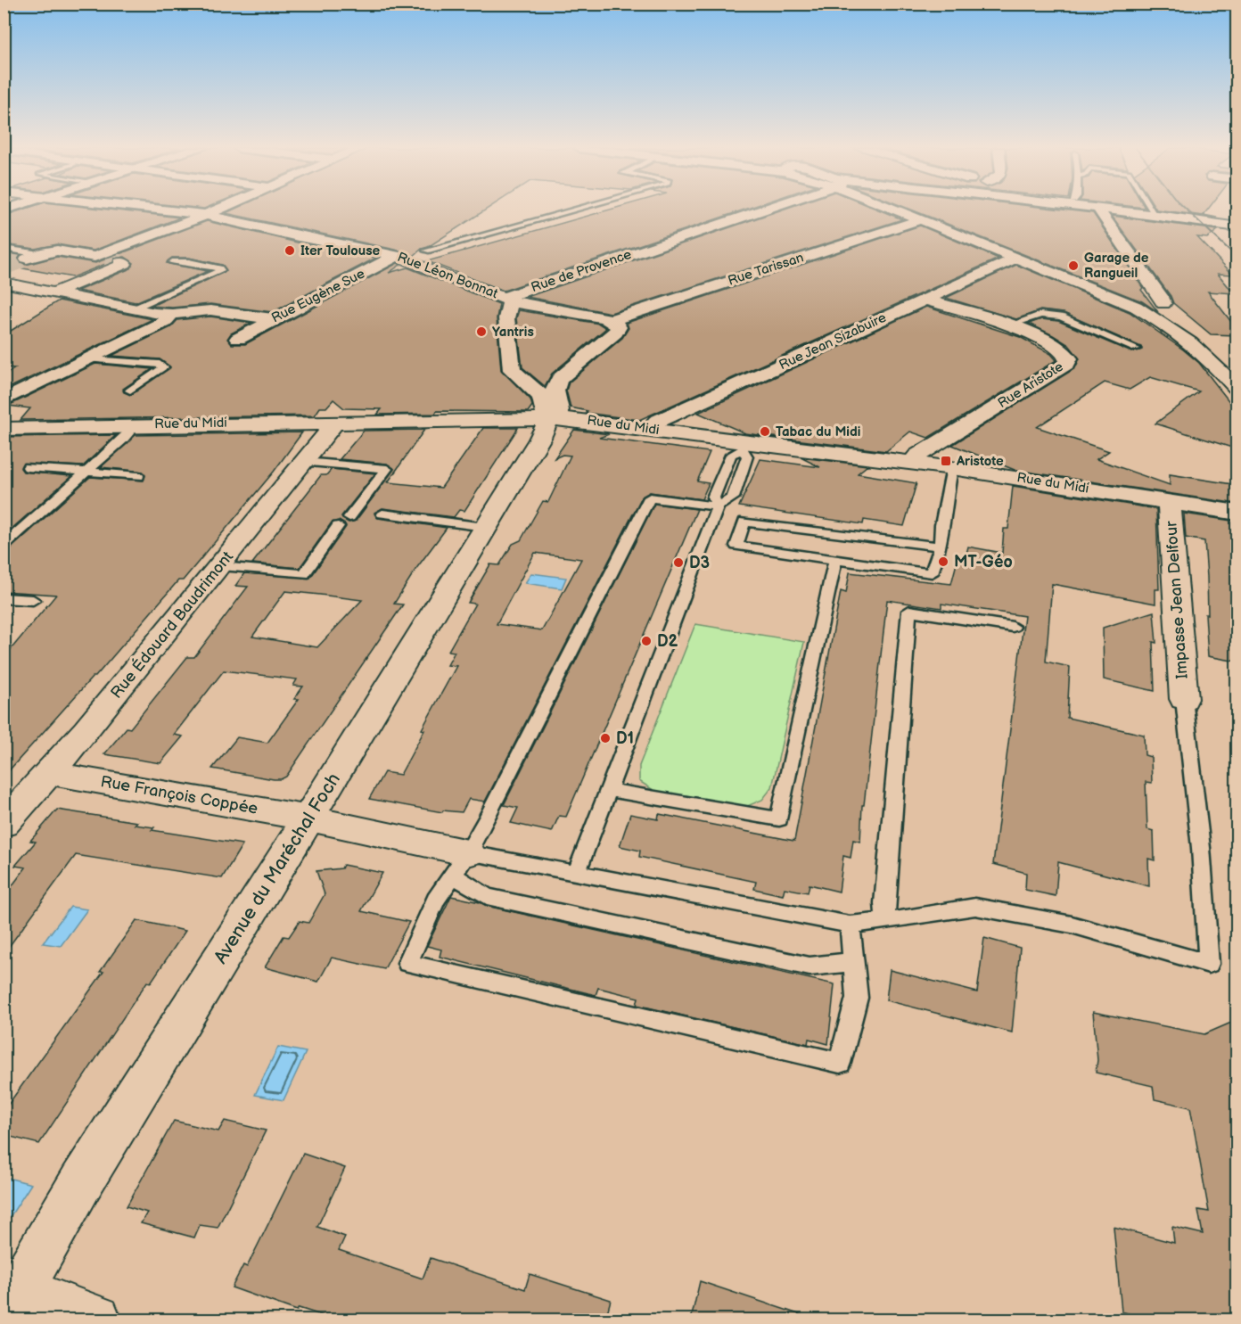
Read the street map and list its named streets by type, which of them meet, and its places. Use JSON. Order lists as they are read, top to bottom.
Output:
{
  "streets": {
    "street": [
      "Rue Tarissan",
      "Rue de Provence",
      "Rue Léon Bonnat",
      "Rue Eugène Sue",
      "Rue Jean Sizabuire",
      "Rue Aristote",
      "Rue du Midi",
      "Impasse Jean Delfour",
      "Rue Édouard Baudrimont",
      "Rue François Coppée",
      "Avenue du Maréchal Foch"
    ]
  },
  "crossings": [
    ["Rue Tarissan", "Rue Léon Bonnat"],
    ["Rue de Provence", "Rue Léon Bonnat"],
    ["Rue Léon Bonnat", "Rue Eugène Sue"],
    ["Rue Jean Sizabuire", "Rue Aristote"],
    ["Rue Jean Sizabuire", "Rue du Midi"],
    ["Rue Aristote", "Rue du Midi"],
    ["Rue du Midi", "Impasse Jean Delfour"],
    ["Rue du Midi", "Rue Édouard Baudrimont"],
    ["Rue du Midi", "Avenue du Maréchal Foch"],
    ["Rue Édouard Baudrimont", "Rue François Coppée"],
    ["Rue François Coppée", "Avenue du Maréchal Foch"]
  ],
  "places": {
    "other": [
      "Iter Toulouse",
      "Garage de Rangueil",
      "Yantris",
      "Tabac du Midi",
      "MT-Géo",
      "D3",
      "D2",
      "D1"
    ],
    "transit": ["Aristote"]
  }
}
